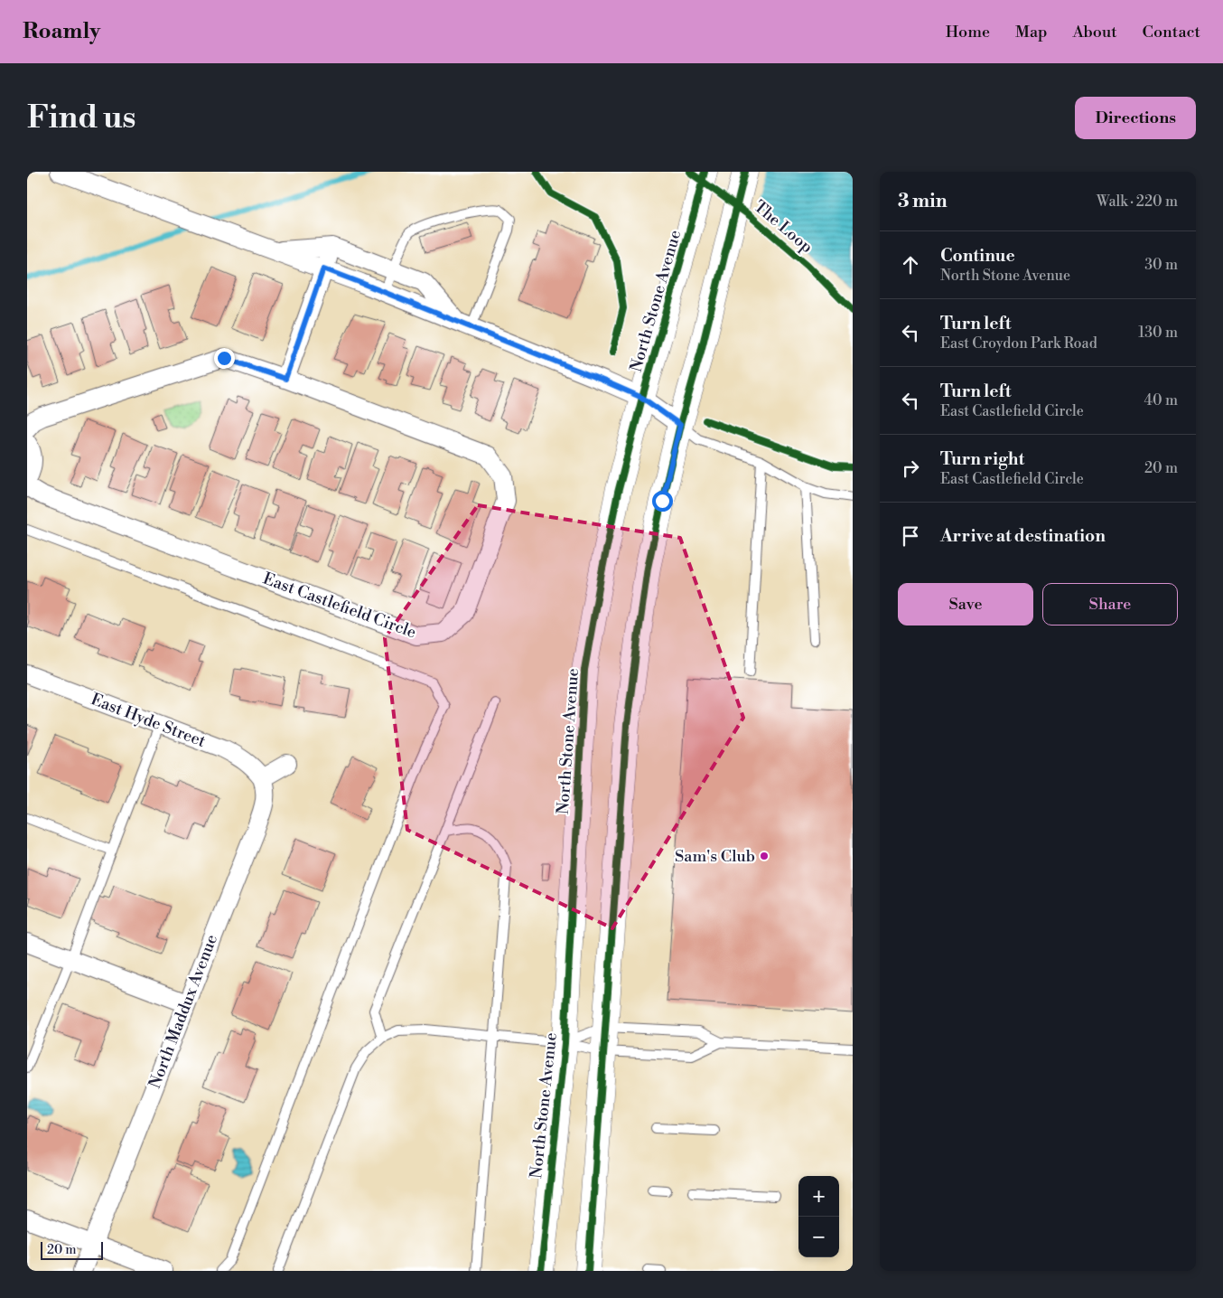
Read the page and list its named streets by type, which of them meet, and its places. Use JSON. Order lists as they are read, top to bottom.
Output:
{
  "streets": {
    "main road": ["North Stone Avenue"],
    "street": ["East Castlefield Circle", "East Hyde Street", "North Maddux Avenue"],
    "cycle path": ["The Loop"]
  },
  "crossings": [
    ["East Hyde Street", "North Maddux Avenue"]
  ],
  "places": ["Sam's Club"],
  "scale_bar": "20 m",
  "page": {
    "header": "Roamly",
    "nav": [
      "Home",
      "Map",
      "About",
      "Contact"
    ],
    "buttons": [
      "Directions",
      ["Save", "Share"]
    ],
    "title": "Find us",
    "heading": ["3 min", "Walk · 220 m"],
    "list": [
      ["Continue", "North Stone Avenue", "30 m"],
      ["Turn left", "East Croydon Park Road", "130 m"],
      ["Turn left", "East Castlefield Circle", "40 m"],
      ["Turn right", "East Castlefield Circle", "20 m"],
      "Arrive at destination"
    ],
    "map_buttons": ["+", "−"],
    "scale": "20 m"
  }
}
